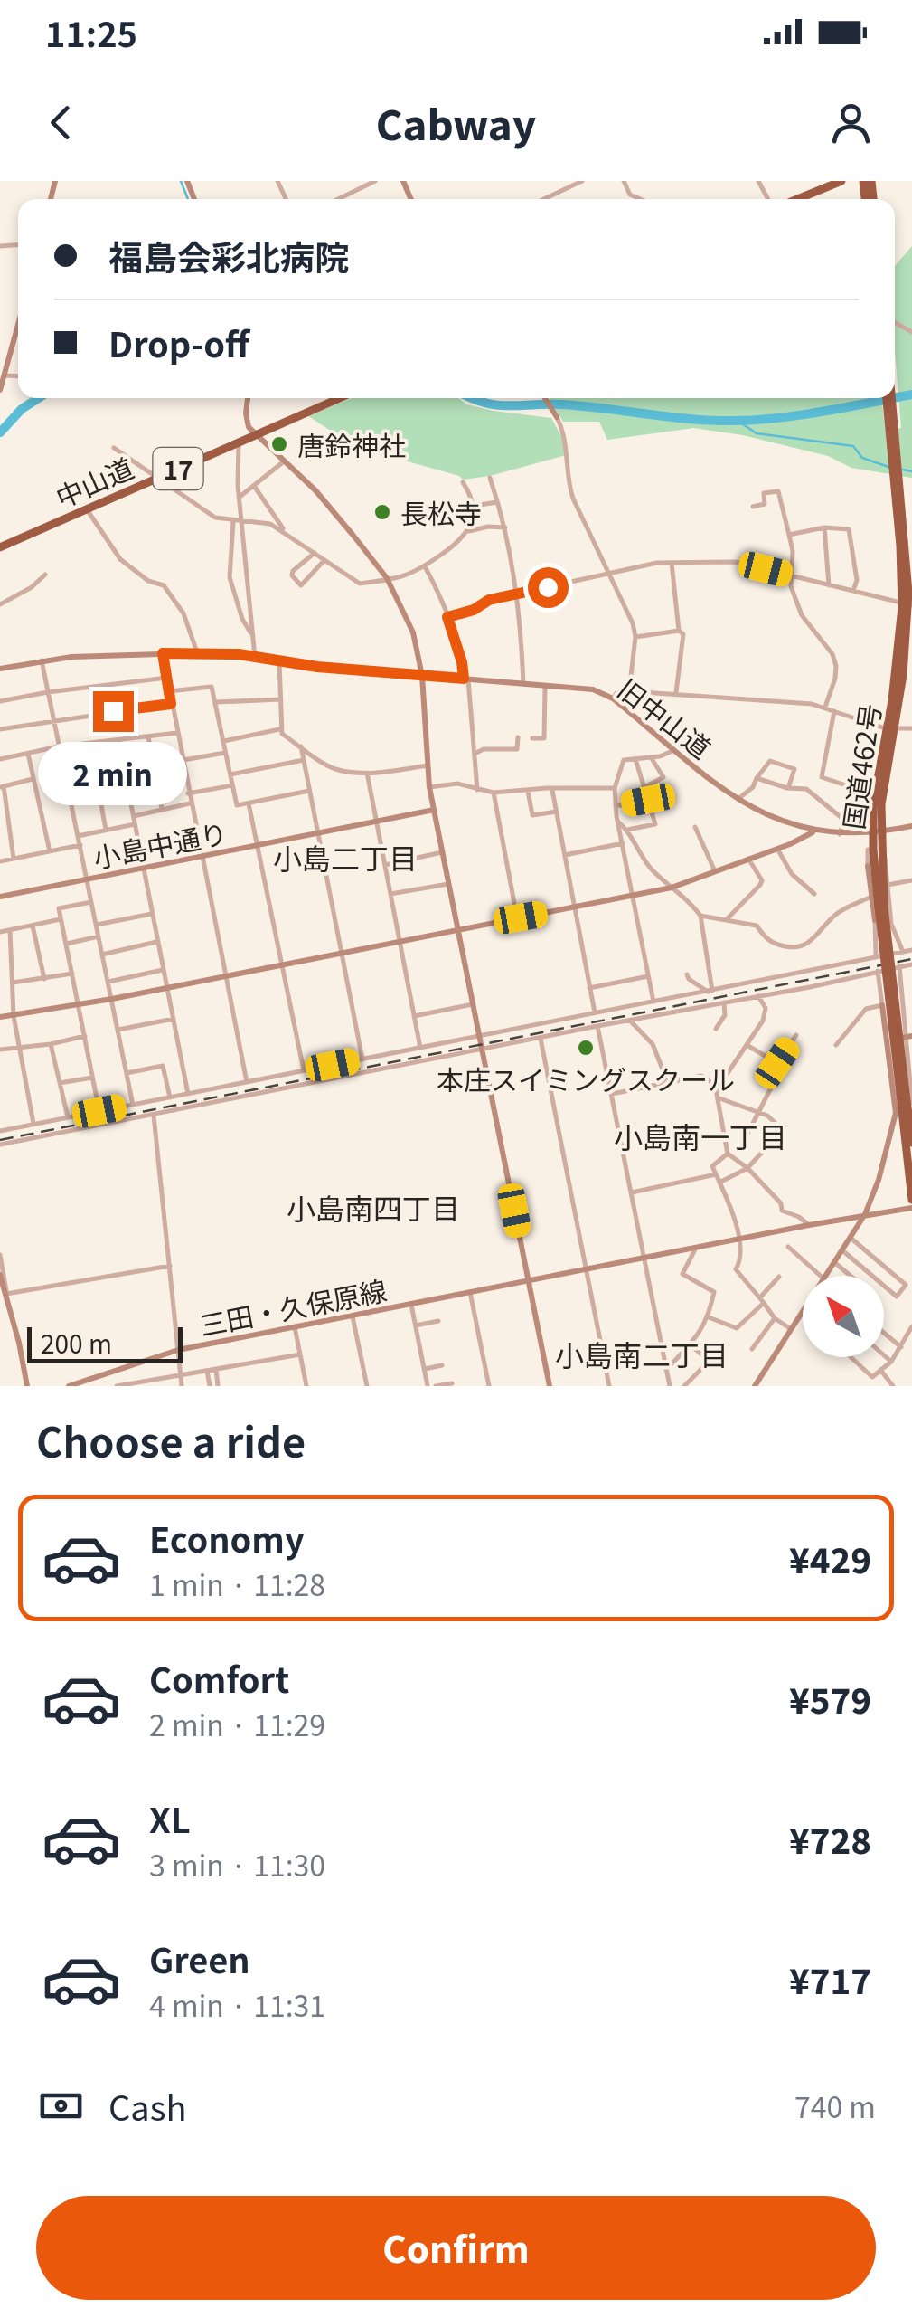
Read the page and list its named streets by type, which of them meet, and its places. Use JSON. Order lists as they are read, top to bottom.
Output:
{
  "streets": {
    "highway": ["17", "中山道", "国道462号"],
    "street": ["旧中山道", "小島中通り", "三田・久保原線"]
  },
  "crossings": [
    ["旧中山道", "国道462号"]
  ],
  "districts": [
    "小島二丁目",
    "小島南一丁目",
    "小島南四丁目",
    "小島南二丁目"
  ],
  "places": ["唐鈴神社", "長松寺", "本庄スイミングスクール"],
  "scale_bar": "200 m",
  "north": "top left",
  "page": {
    "status": "11:25",
    "header": "Cabway",
    "banner": ["福島会彩北病院", "Drop-off"],
    "bubble": "2 min",
    "scale": "200 m",
    "heading": "Choose a ride",
    "list": [
      {
        "name": "Economy",
        "note": "1 min · 11:28",
        "value": "¥429"
      },
      {
        "name": "Comfort",
        "note": "2 min · 11:29",
        "value": "¥579"
      },
      {
        "name": "XL",
        "note": "3 min · 11:30",
        "value": "¥728"
      },
      {
        "name": "Green",
        "note": "4 min · 11:31",
        "value": "¥717"
      }
    ],
    "pay": ["Cash", "740 m"],
    "buttons": "Confirm"
  }
}
